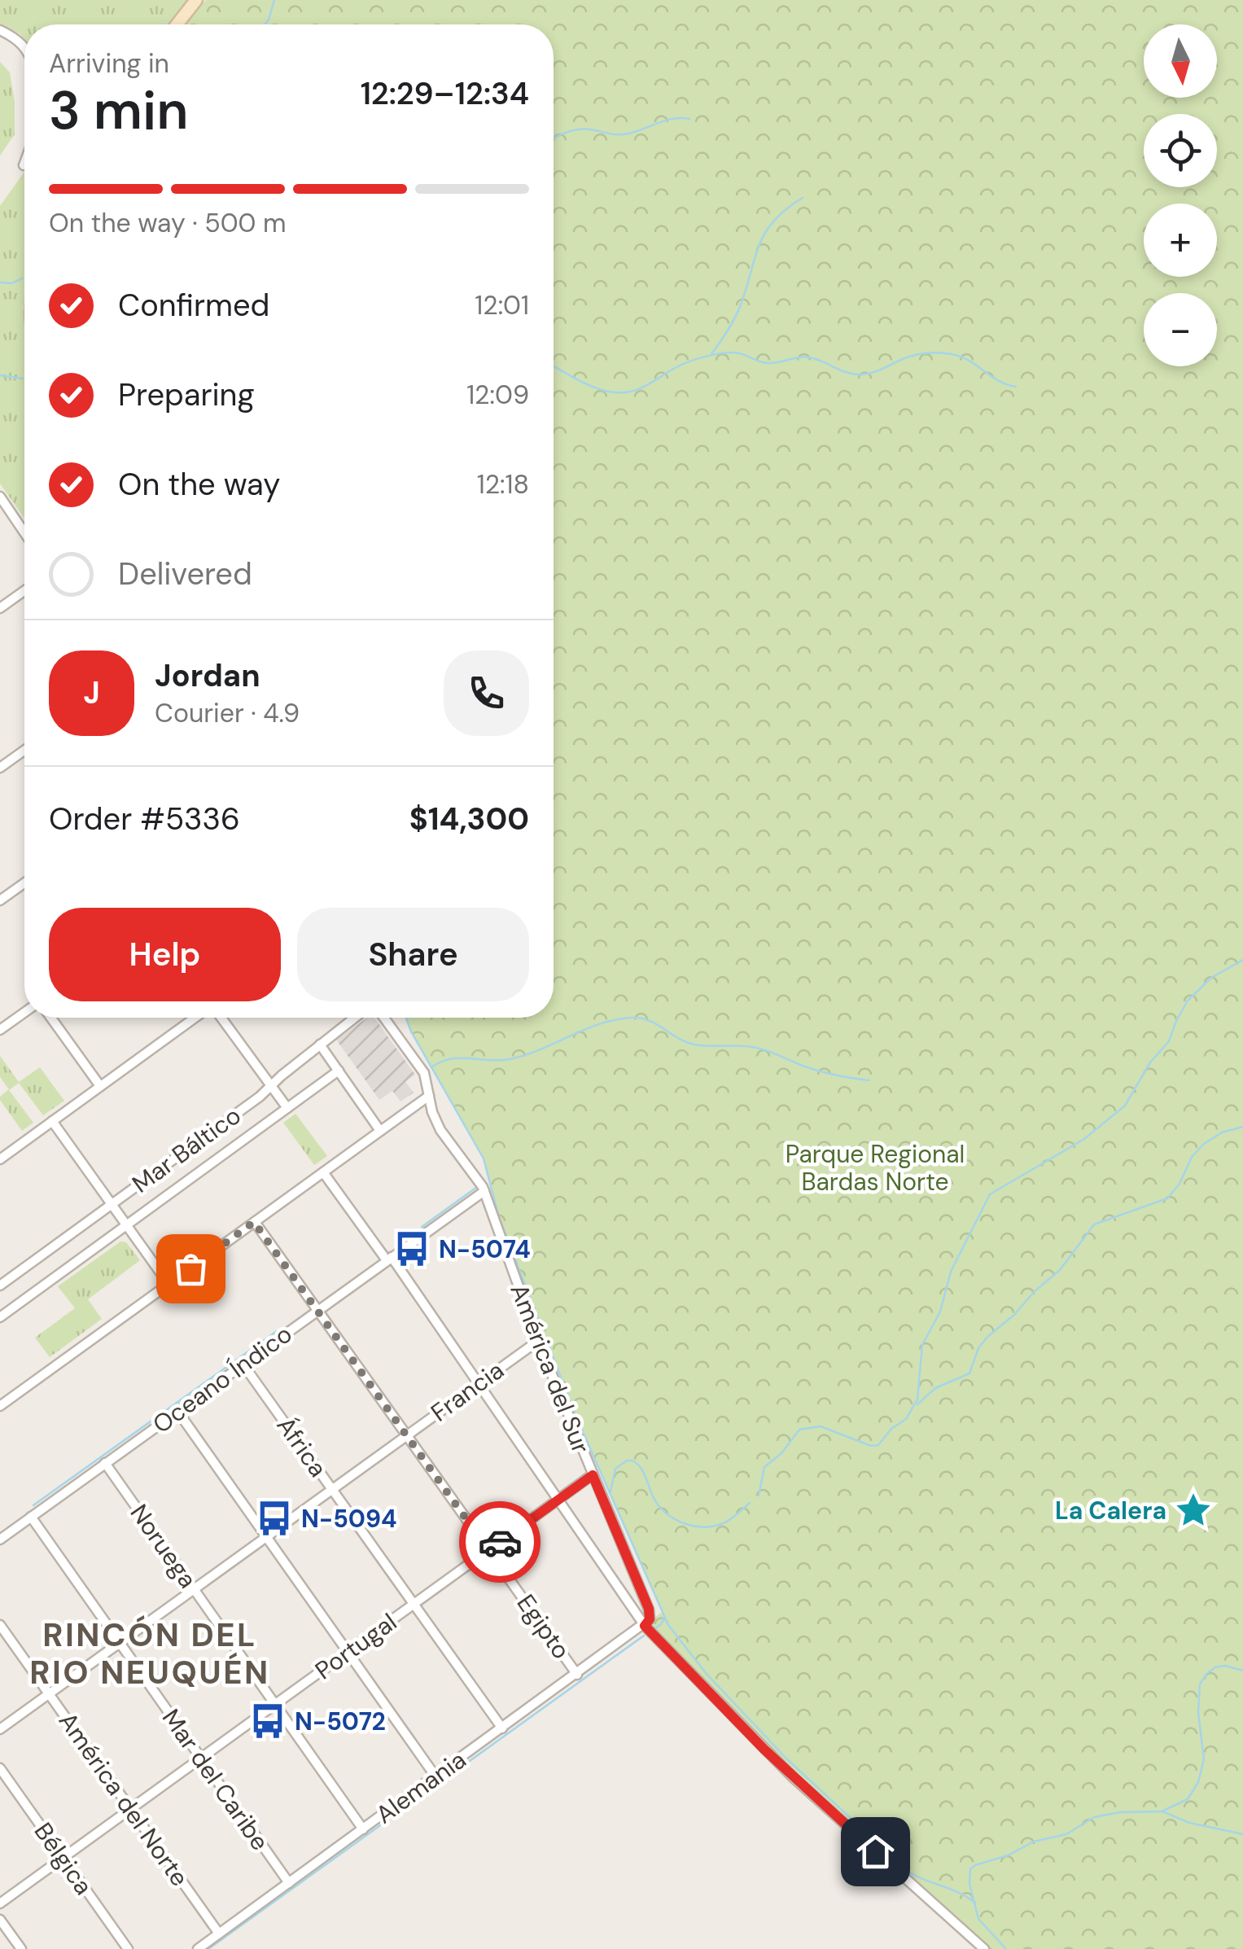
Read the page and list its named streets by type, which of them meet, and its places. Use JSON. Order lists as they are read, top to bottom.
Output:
{
  "streets": {
    "street": [
      "Mar Báltico",
      "América del Sur",
      "Oceano Índico",
      "Francia",
      "África",
      "Noruega",
      "Egipto",
      "Portugal",
      "Mar del Caribe",
      "Alemania",
      "América del Norte",
      "Bélgica"
    ]
  },
  "crossings": [
    ["América del Sur", "Oceano Índico"],
    ["América del Sur", "Francia"],
    ["América del Sur", "Portugal"],
    ["América del Sur", "Alemania"],
    ["Oceano Índico", "África"],
    ["Oceano Índico", "Noruega"],
    ["Oceano Índico", "Egipto"],
    ["Oceano Índico", "Mar del Caribe"],
    ["Francia", "África"],
    ["Francia", "Noruega"],
    ["Francia", "Egipto"],
    ["Francia", "Mar del Caribe"],
    ["Francia", "América del Norte"],
    ["África", "Portugal"],
    ["África", "Alemania"],
    ["Noruega", "Portugal"],
    ["Noruega", "Alemania"],
    ["Egipto", "Portugal"],
    ["Egipto", "Alemania"],
    ["Portugal", "Mar del Caribe"],
    ["Portugal", "América del Norte"],
    ["Portugal", "Bélgica"],
    ["Mar del Caribe", "Alemania"],
    ["Alemania", "América del Norte"]
  ],
  "districts": ["RINCÓN DEL RIO NEUQUÉN"],
  "parks": ["Parque Regional Bardas Norte"],
  "places": {
    "bus stop": ["N-5074", "N-5094", "N-5072"],
    "place": ["La Calera"]
  },
  "north": "bottom",
  "page": {
    "map_buttons": ["+", "−"],
    "heading": ["3 min", "Arriving in", "12:29–12:34"],
    "panel": [
      "Jordan",
      "Courier · 4.9",
      "Order #5336",
      "$14,300"
    ],
    "bar": "On the way · 500 m",
    "list": [
      ["Confirmed", "12:01"],
      ["Preparing", "12:09"],
      ["On the way", "12:18"],
      "Delivered"
    ],
    "round": "J",
    "buttons": ["Help", "Share"]
  }
}
